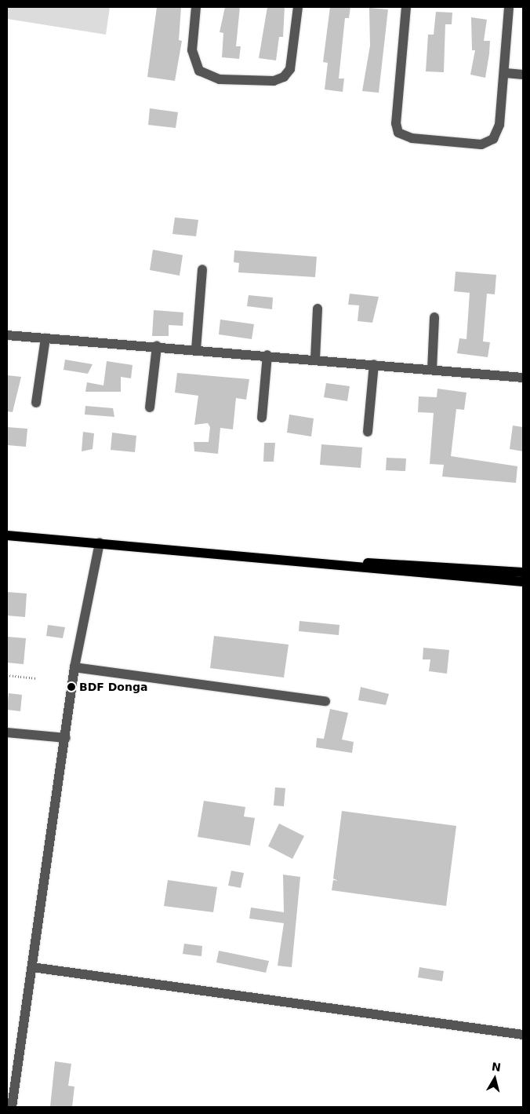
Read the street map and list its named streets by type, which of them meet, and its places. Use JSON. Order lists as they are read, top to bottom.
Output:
{
  "places": ["BDF Donga"],
  "north": "top"
}
